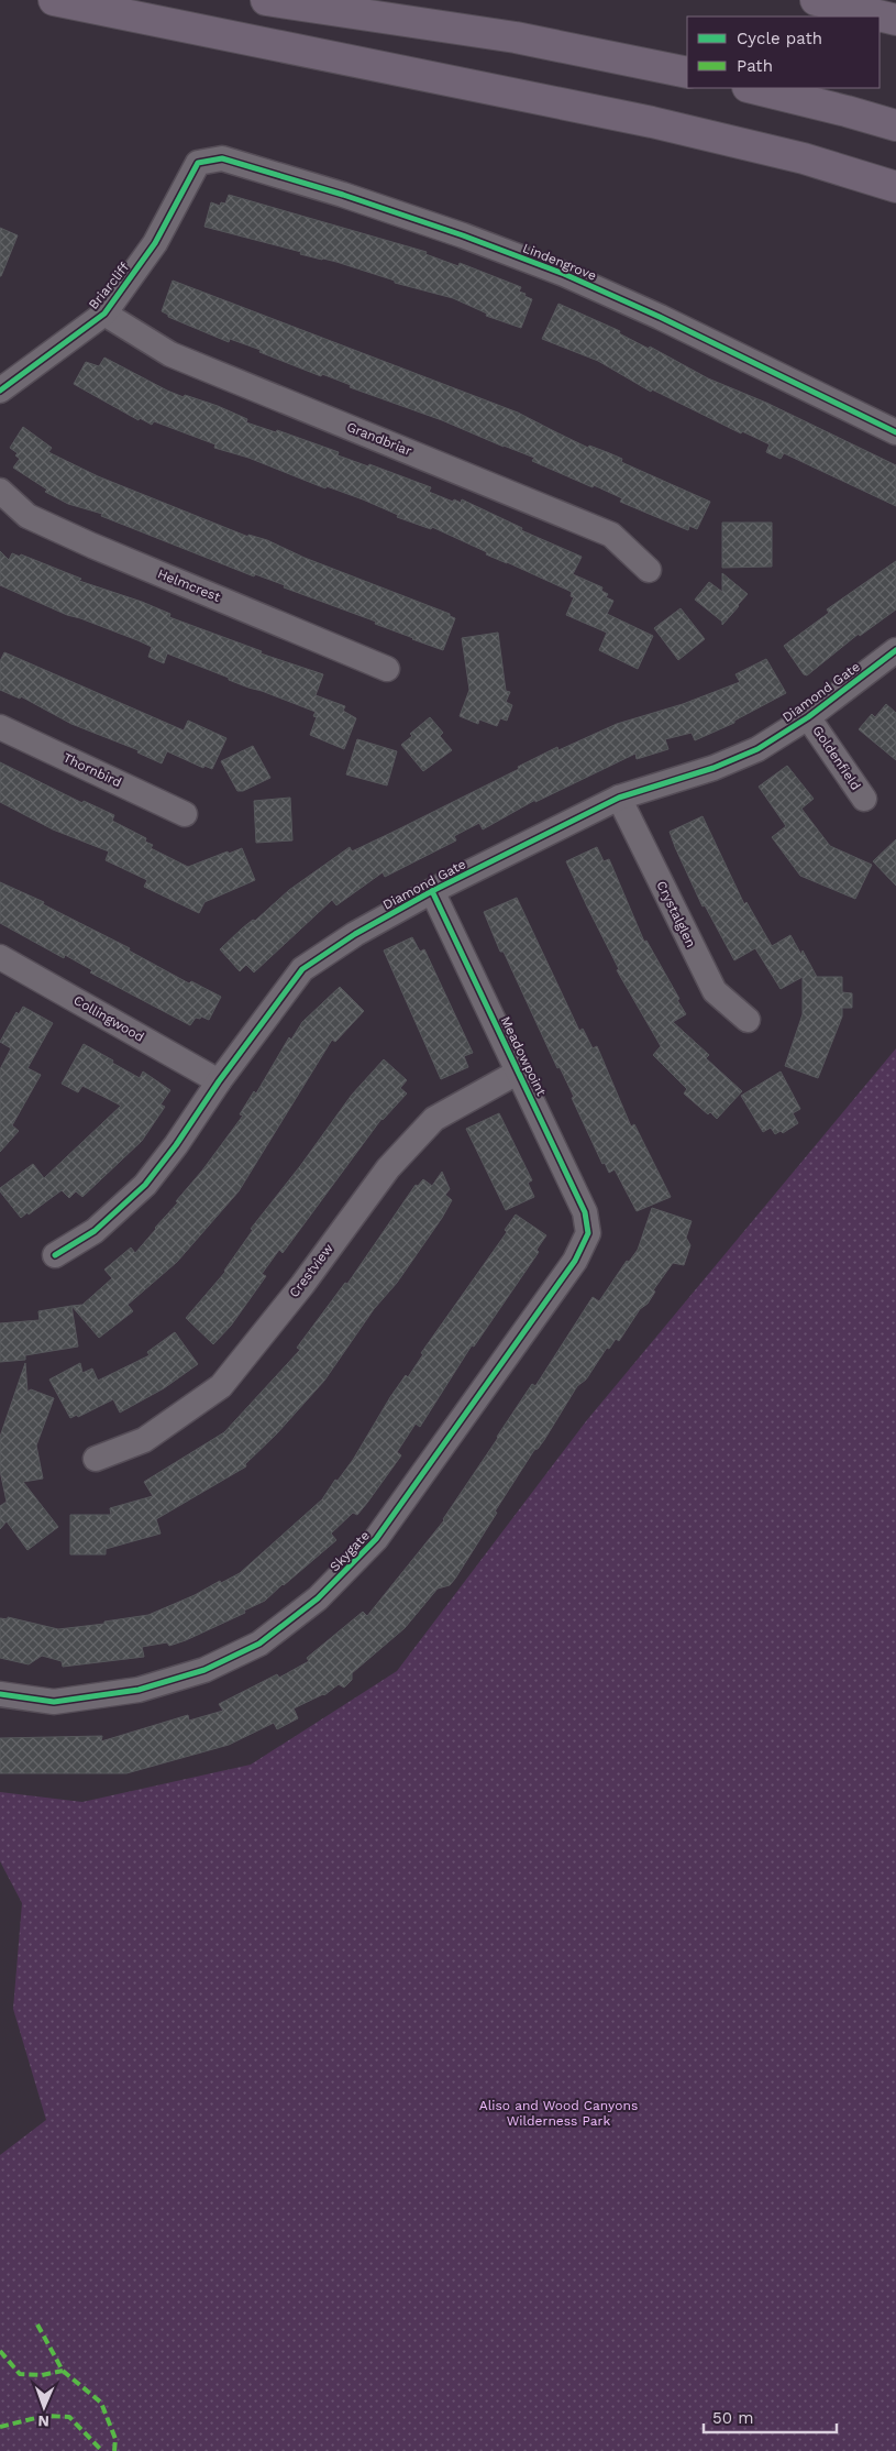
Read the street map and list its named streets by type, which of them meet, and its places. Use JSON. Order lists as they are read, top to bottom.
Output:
{
  "streets": {
    "street": [
      "Lindengrove",
      "Briarcliff",
      "Grandbriar",
      "Helmcrest",
      "Diamond Gate",
      "Goldenfield",
      "Thornbird",
      "Crystalglen",
      "Collingwood",
      "Meadowpoint",
      "Crestview",
      "Skygate"
    ]
  },
  "crossings": [
    ["Lindengrove", "Briarcliff"],
    ["Briarcliff", "Grandbriar"],
    ["Diamond Gate", "Goldenfield"],
    ["Diamond Gate", "Crystalglen"],
    ["Diamond Gate", "Collingwood"],
    ["Diamond Gate", "Meadowpoint"],
    ["Meadowpoint", "Crestview"],
    ["Meadowpoint", "Skygate"]
  ],
  "parks": ["Aliso and Wood Canyons Wilderness Park"],
  "legend": ["Cycle path", "Path"],
  "scale_bar": "50 m",
  "north": "bottom"
}
